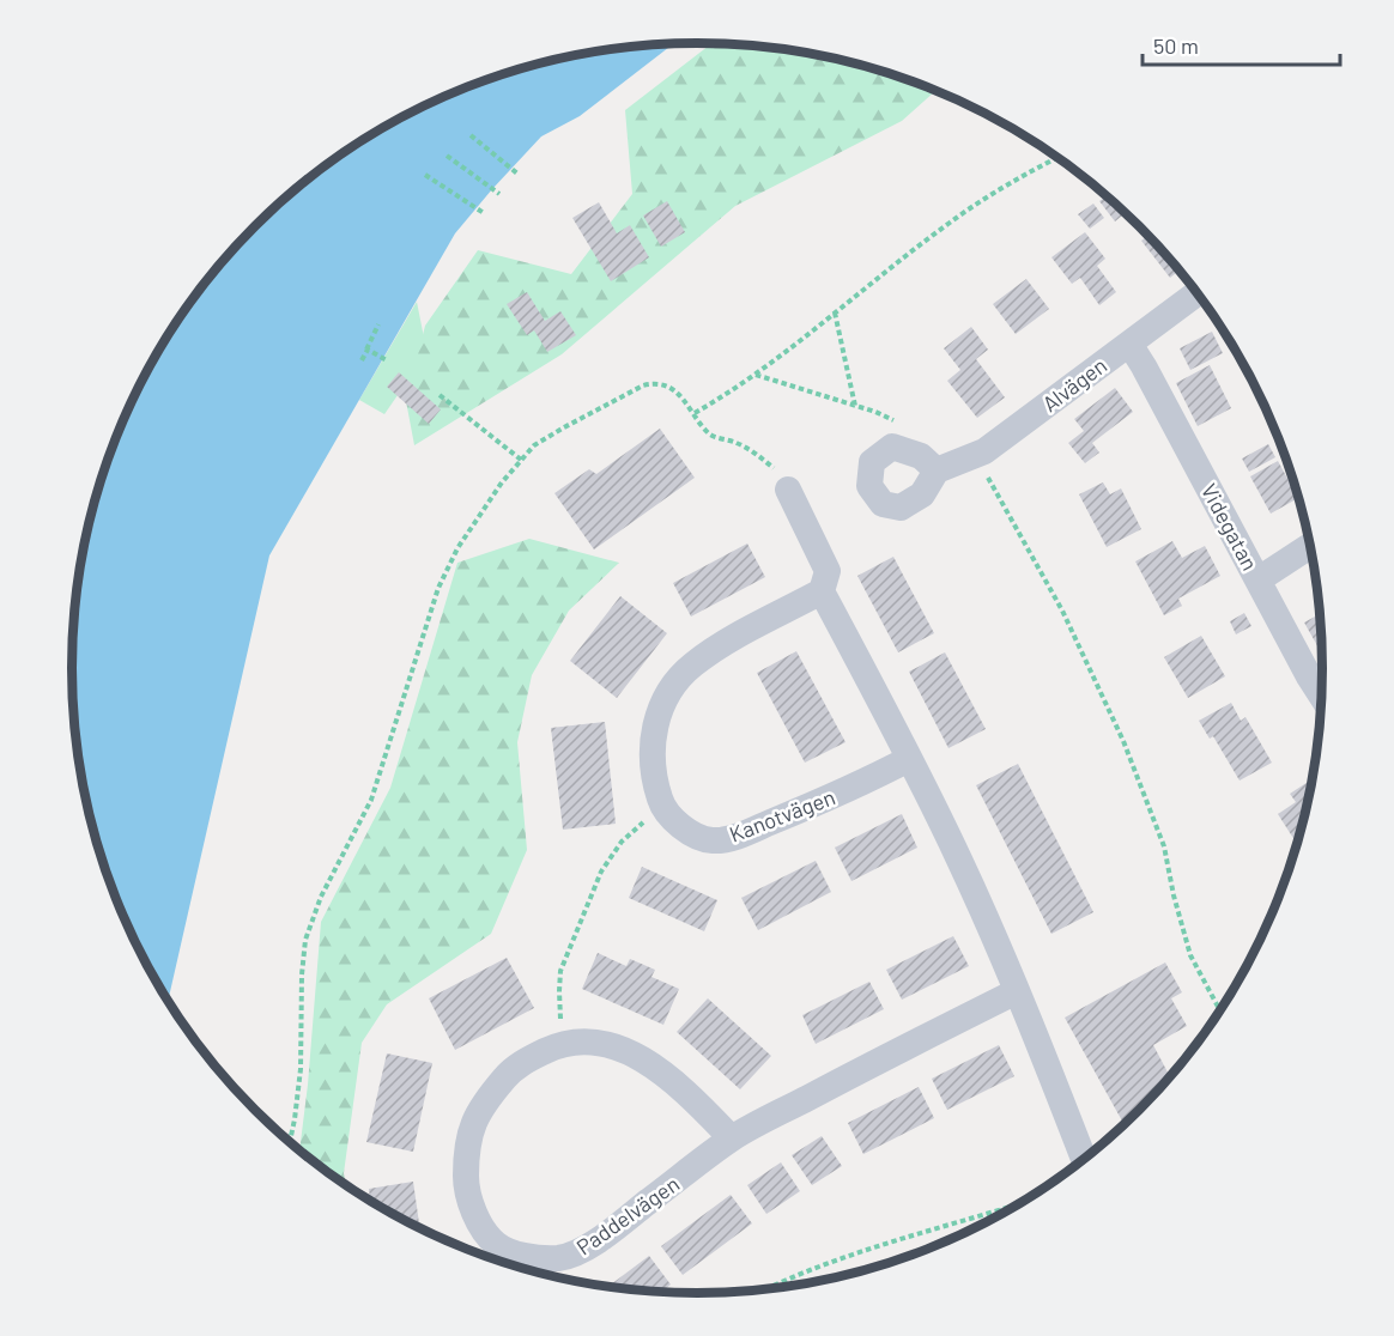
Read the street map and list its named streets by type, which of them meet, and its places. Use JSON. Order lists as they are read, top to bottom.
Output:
{
  "streets": {
    "street": [
      "Alvägen",
      "Videgatan",
      "Kanotvägen",
      "Paddelvägen"
    ]
  },
  "crossings": [
    ["Alvägen", "Videgatan"]
  ],
  "scale_bar": "50 m"
}
